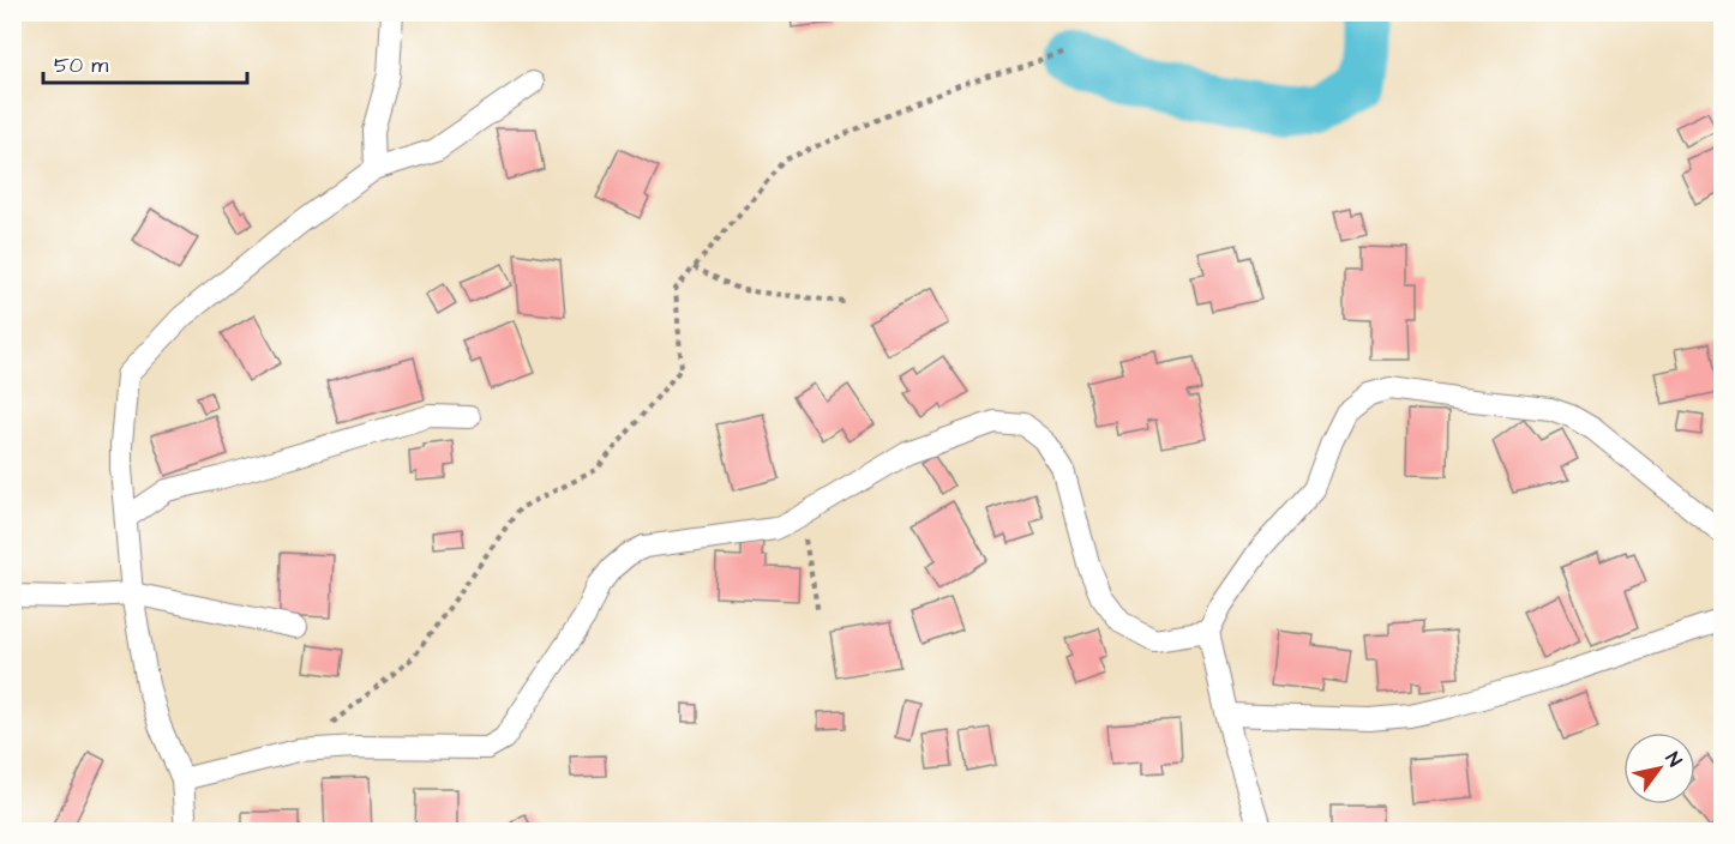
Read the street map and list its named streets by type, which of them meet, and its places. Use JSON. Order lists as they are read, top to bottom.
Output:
{
  "scale_bar": "50 m",
  "north": "top right"
}
